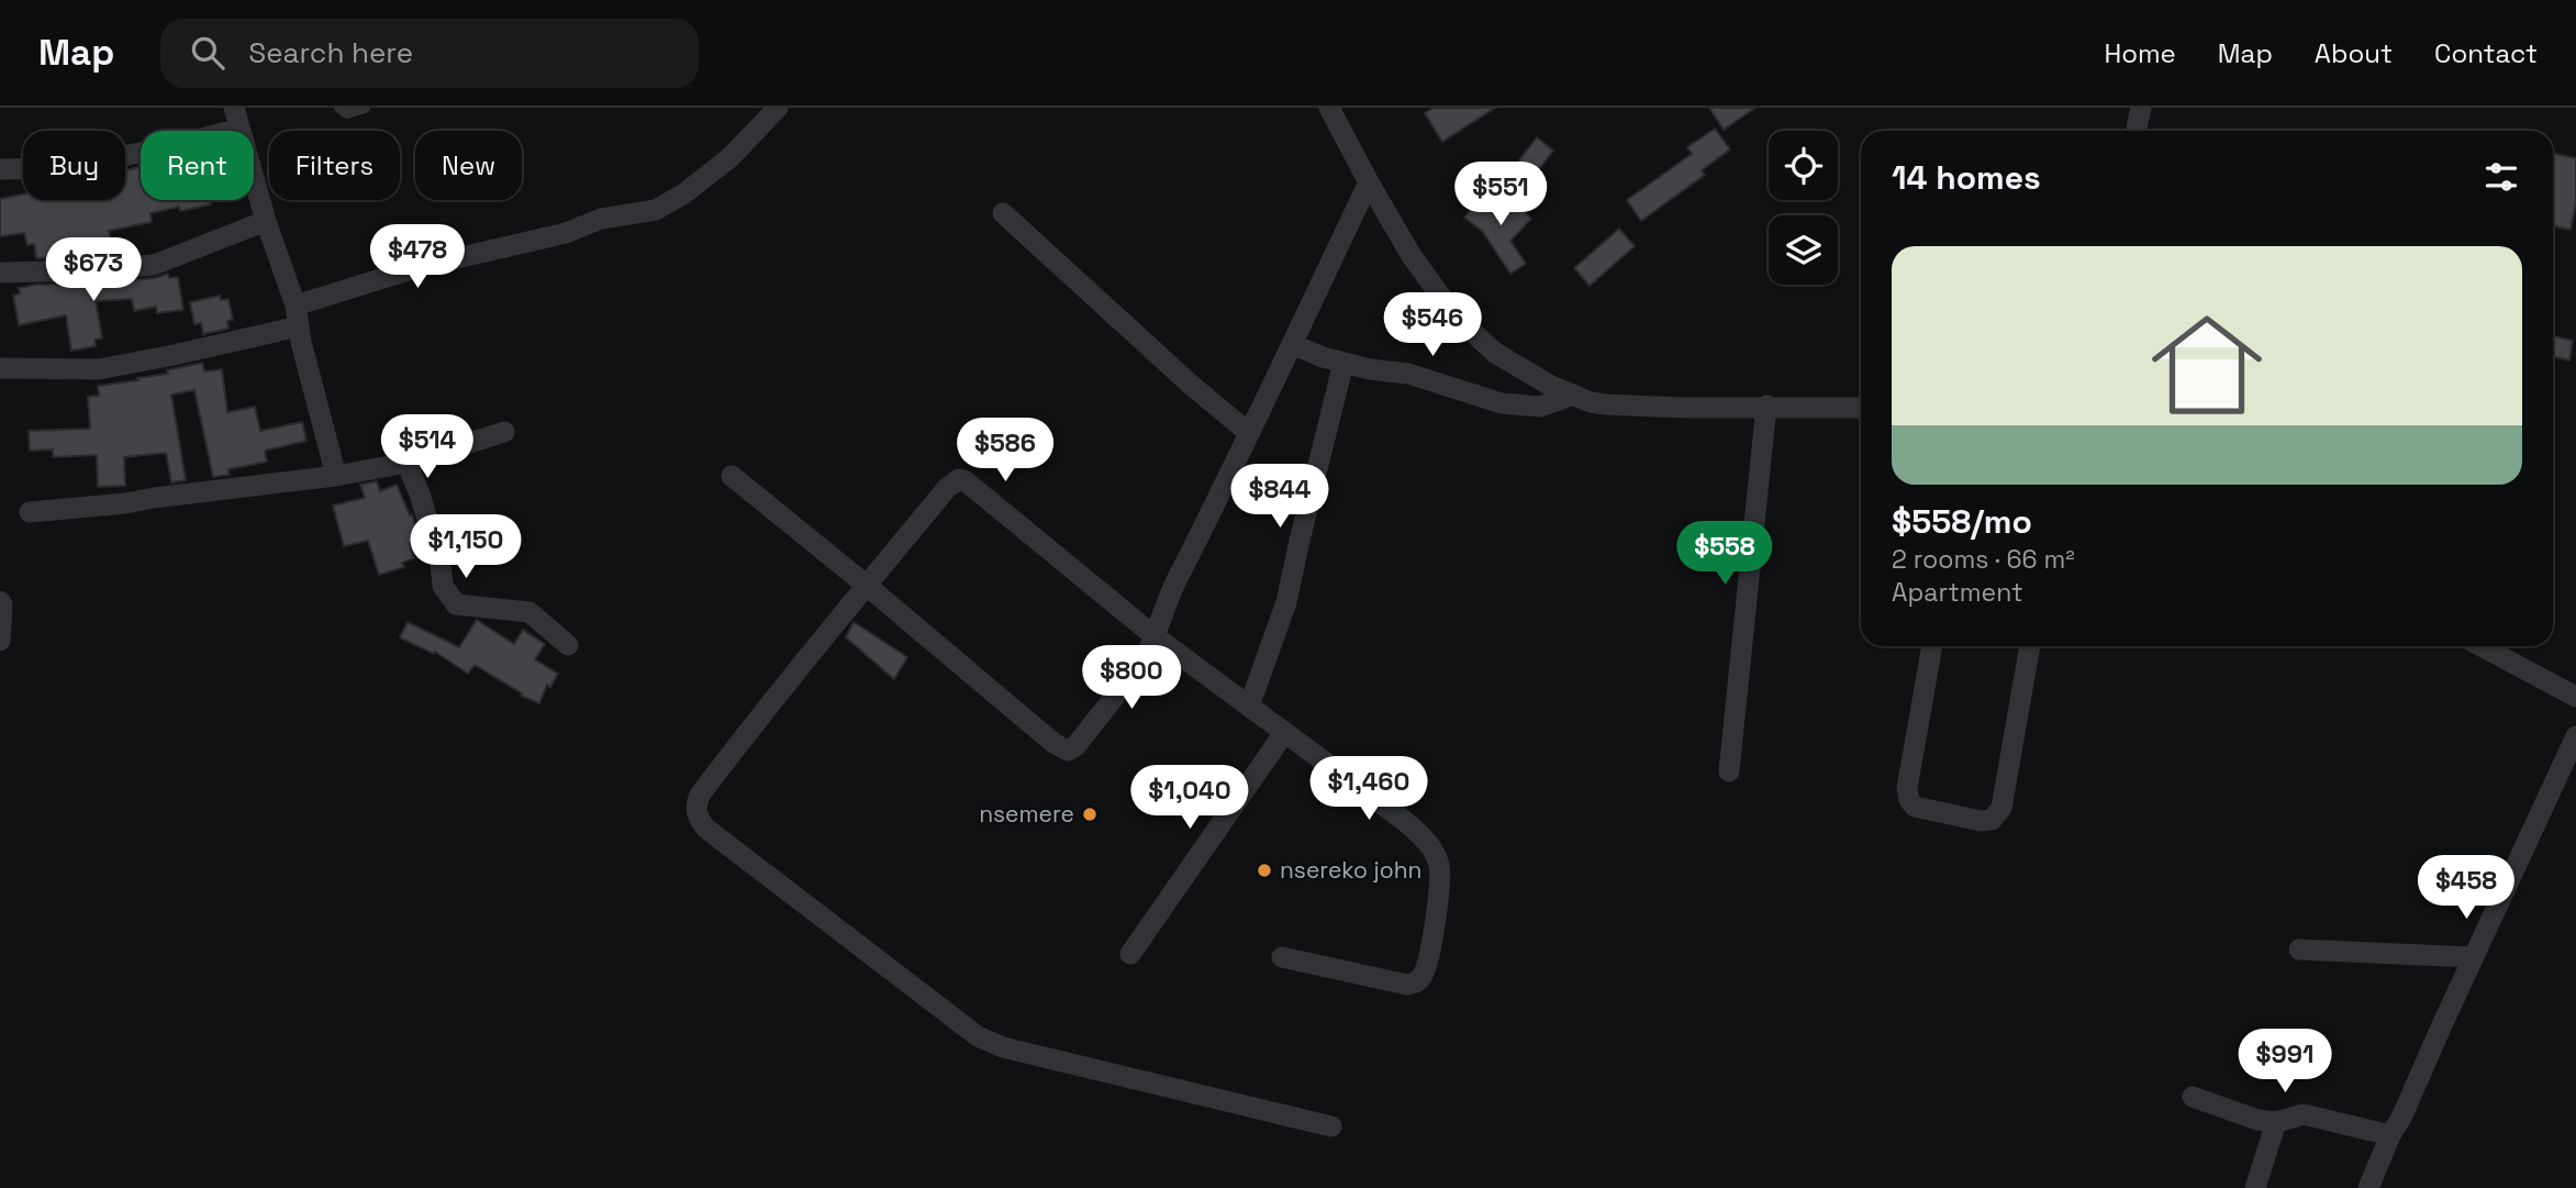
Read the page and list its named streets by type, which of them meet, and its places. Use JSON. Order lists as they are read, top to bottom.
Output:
{
  "places": ["nsemere", "nsereko john"],
  "page": {
    "header": "Map",
    "search": "Search here",
    "nav": [
      "Home",
      "Map",
      "About",
      "Contact"
    ],
    "chip": [
      "Buy",
      "Rent",
      "Filters",
      "New"
    ],
    "heading": "14 homes",
    "price": [
      "$551",
      "$478",
      "$673",
      "$546",
      "$514",
      "$586",
      "$844",
      "$1,150",
      "$558",
      "$800",
      "$1,460",
      "$1,040",
      "$458",
      "$991"
    ],
    "list": [
      {
        "name": "$558/mo",
        "note": "2 rooms · 66 m² · Apartment"
      }
    ]
  }
}
